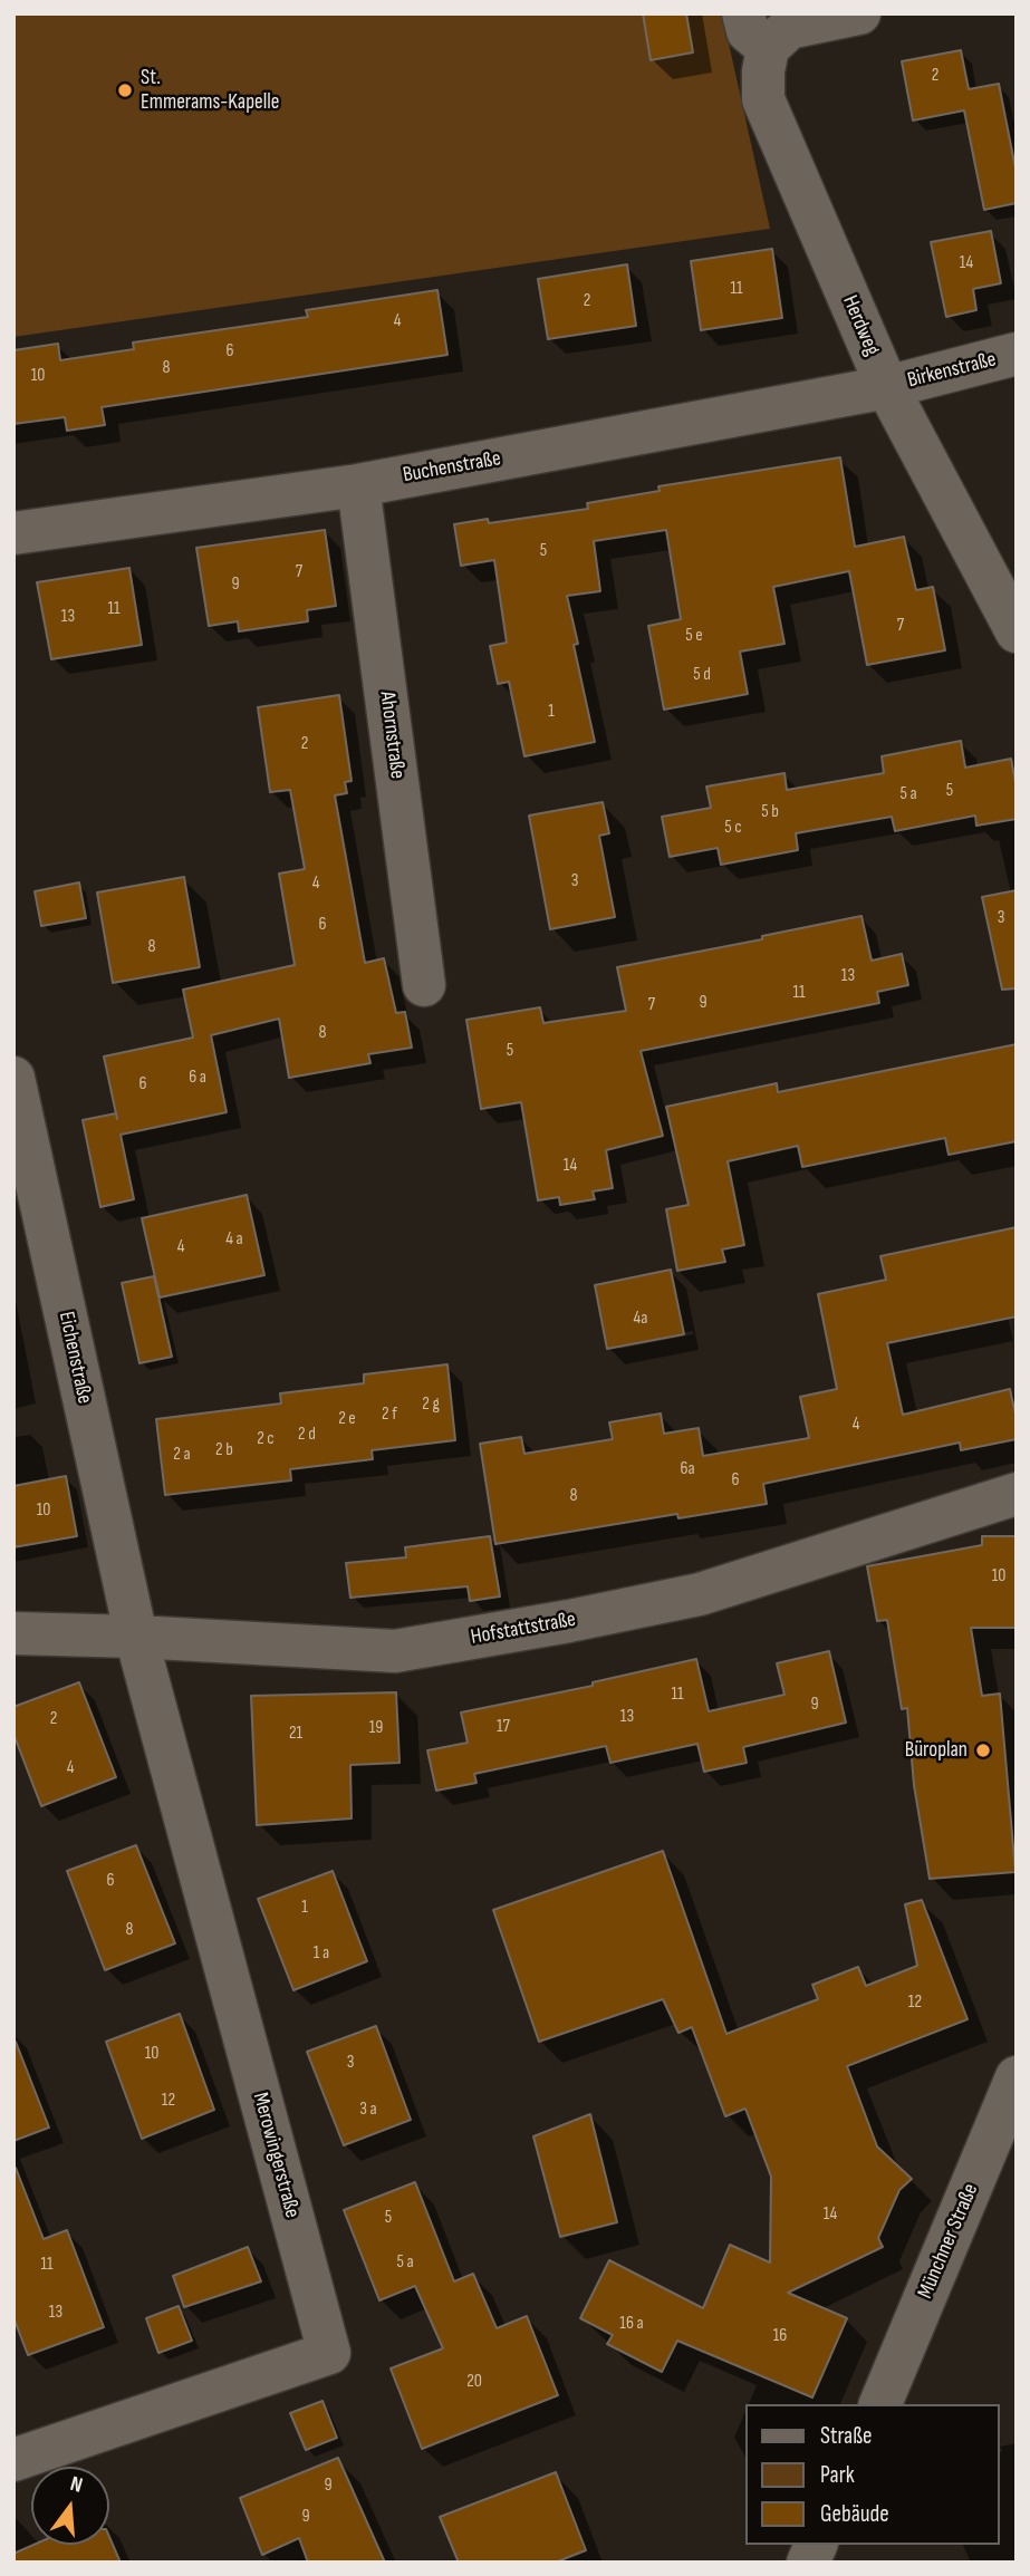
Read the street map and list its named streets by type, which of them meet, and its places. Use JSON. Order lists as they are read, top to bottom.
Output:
{
  "streets": {
    "street": [
      "Herdweg",
      "Birkenstraße",
      "Buchenstraße",
      "Ahornstraße",
      "Eichenstraße",
      "Hofstattstraße",
      "Merowingerstraße",
      "Münchner Straße"
    ]
  },
  "crossings": [
    ["Herdweg", "Birkenstraße"],
    ["Herdweg", "Buchenstraße"],
    ["Birkenstraße", "Buchenstraße"],
    ["Buchenstraße", "Ahornstraße"],
    ["Eichenstraße", "Hofstattstraße"],
    ["Eichenstraße", "Merowingerstraße"],
    ["Hofstattstraße", "Merowingerstraße"]
  ],
  "places": ["St. Emmerams-Kapelle", "Büroplan"],
  "house_numbers": [
    "2",
    "14",
    "11",
    "2",
    "4",
    "6",
    "8",
    "10",
    "5",
    "7",
    "9",
    "11",
    "13",
    "7",
    "5 e",
    "5 d",
    "1",
    "2",
    "5",
    "5 a",
    "5 b",
    "5 c",
    "3",
    "4",
    "3",
    "6",
    "8",
    "13",
    "11",
    "9",
    "7",
    "8",
    "5",
    "6 a",
    "6",
    "14",
    "4 a",
    "4",
    "4a",
    "2 g",
    "2 f",
    "2 e",
    "4",
    "2 d",
    "2 c",
    "2 b",
    "2 a",
    "6a",
    "6",
    "8",
    "10",
    "10",
    "11",
    "9",
    "13",
    "2",
    "17",
    "19",
    "21",
    "4",
    "6",
    "1",
    "8",
    "1 a",
    "12",
    "10",
    "3",
    "12",
    "3 a",
    "14",
    "5",
    "5 a",
    "11",
    "13",
    "16 a",
    "16",
    "20",
    "9",
    "9"
  ],
  "legend": ["Straße", "Park", "Gebäude"],
  "north": "top"
}
